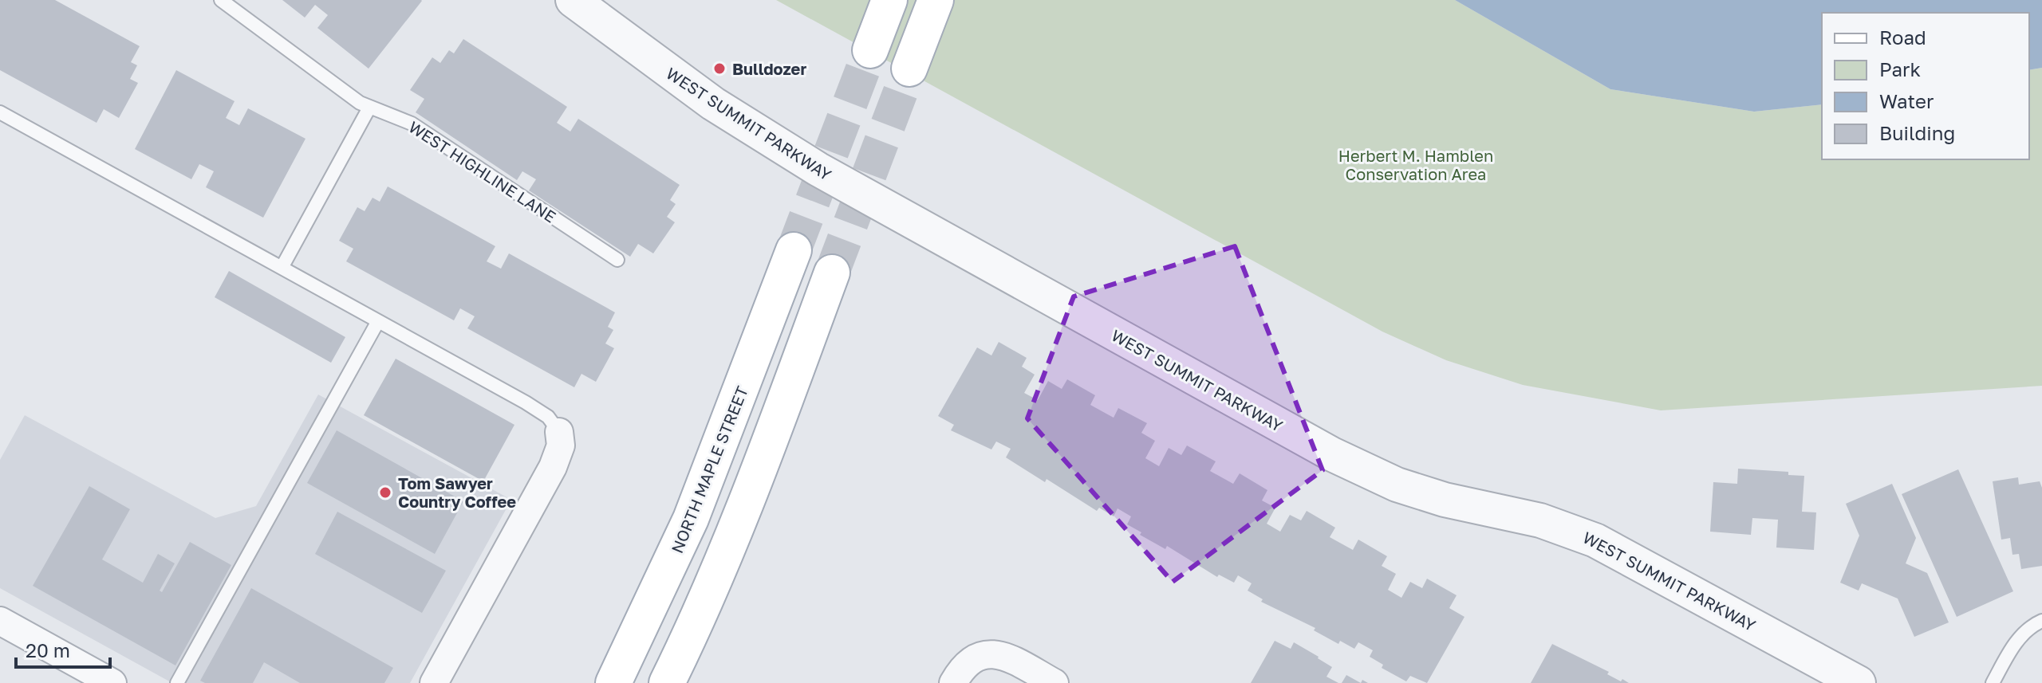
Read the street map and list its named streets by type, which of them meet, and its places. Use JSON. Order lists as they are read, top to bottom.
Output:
{
  "streets": {
    "main road": ["NORTH MAPLE STREET"],
    "street": ["WEST SUMMIT PARKWAY"],
    "lane": ["WEST HIGHLINE LANE"]
  },
  "parks": ["Herbert M. Hamblen Conservation Area"],
  "places": ["Bulldozer", "Tom Sawyer Country Coffee"],
  "legend": [
    "Road",
    "Park",
    "Water",
    "Building"
  ],
  "scale_bar": "20 m"
}
